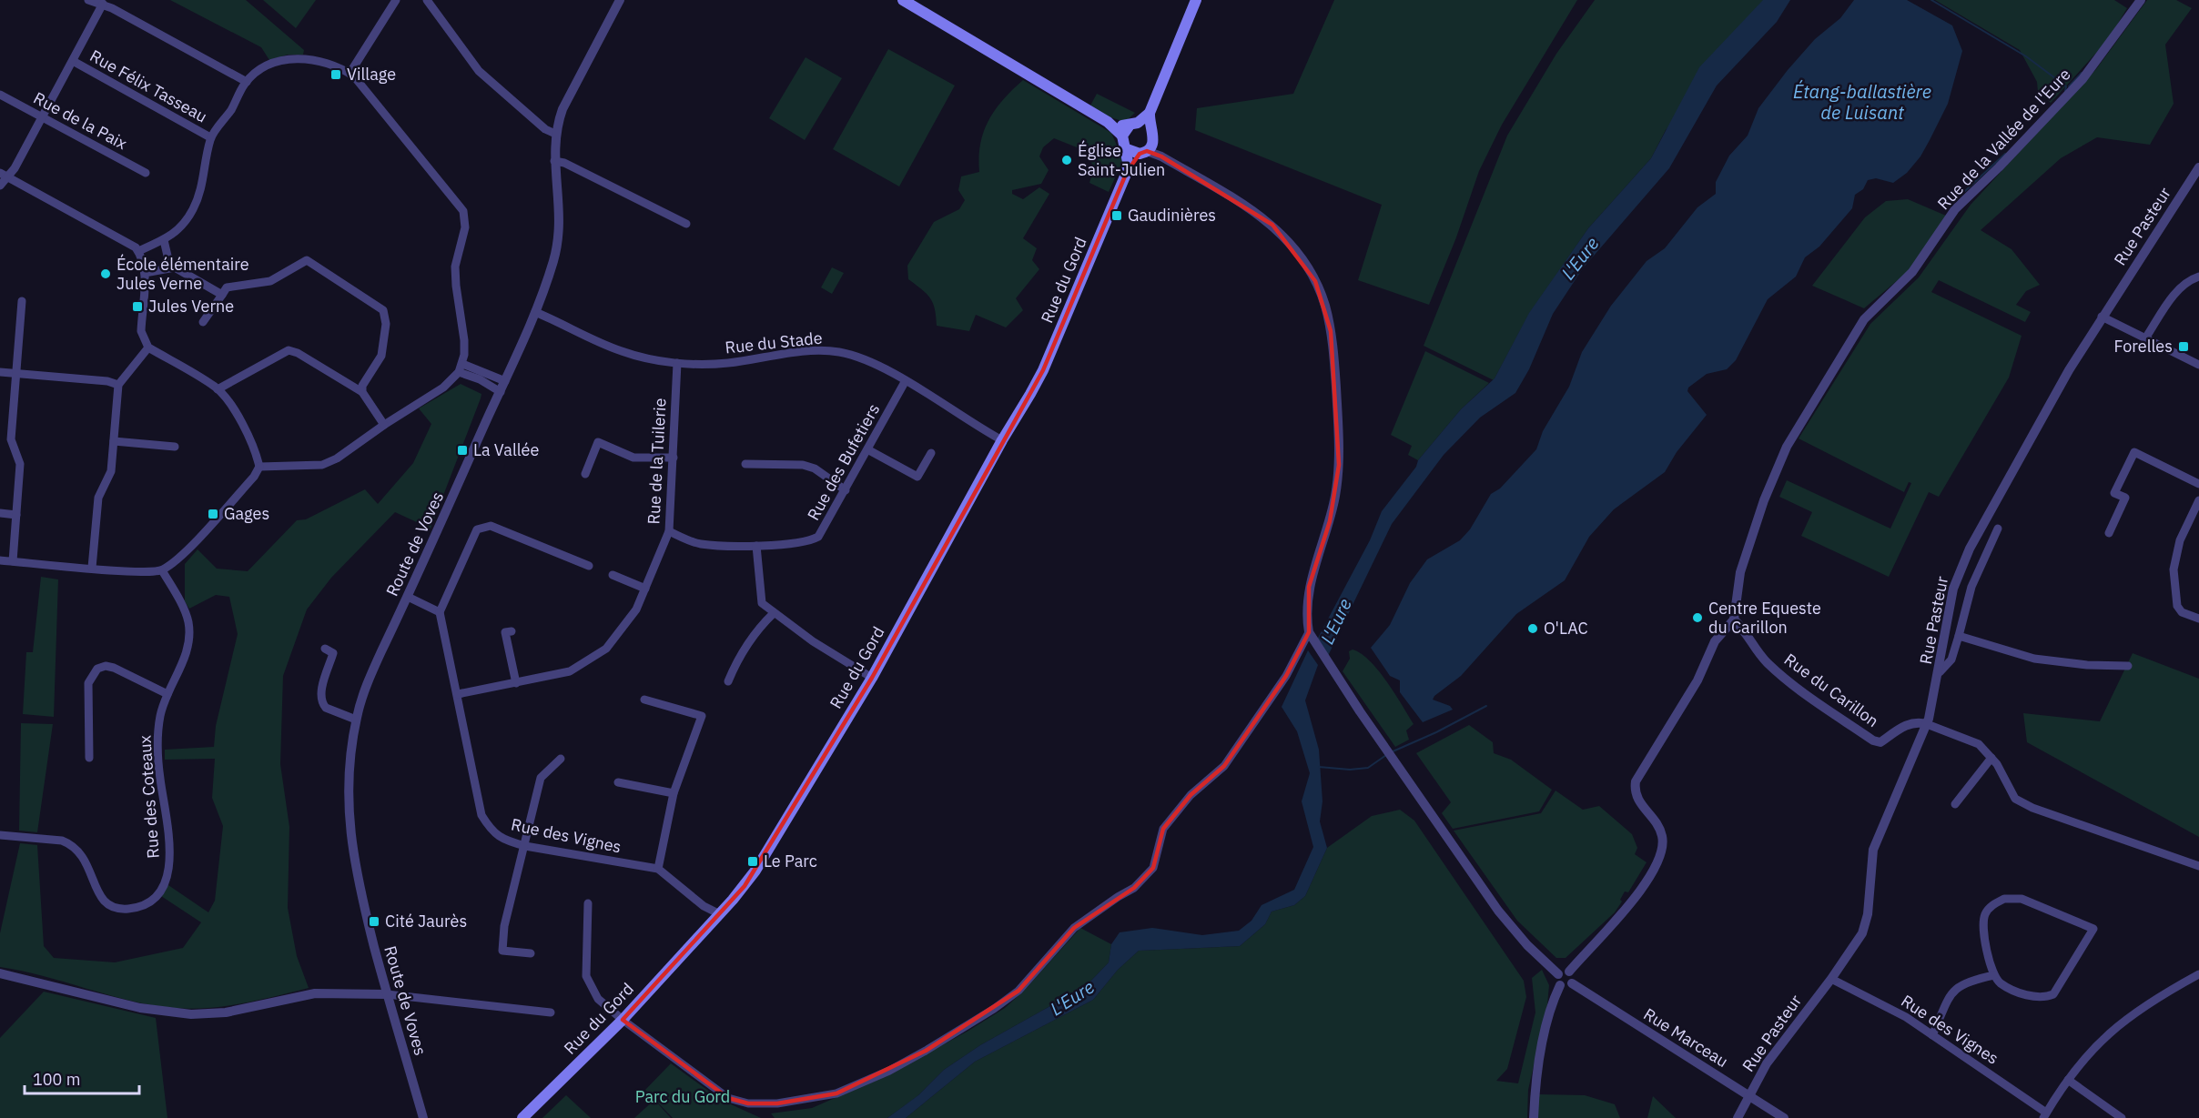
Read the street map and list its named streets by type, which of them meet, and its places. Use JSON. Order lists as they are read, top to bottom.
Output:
{
  "streets": {
    "main road": ["Rue du Gord"],
    "street": [
      "Rue Félix Tasseau",
      "Rue de la Paix",
      "Rue de la Vallée de l'Eure",
      "Rue Pasteur",
      "Rue du Stade",
      "Rue de la Tuilerie",
      "Rue des Bufetiers",
      "Route de Voves",
      "Rue du Carillon",
      "Rue des Coteaux",
      "Rue des Vignes",
      "Rue Marceau"
    ]
  },
  "crossings": [
    ["Rue de la Vallée de l'Eure", "Rue du Carillon"],
    ["Rue Pasteur", "Rue du Carillon"],
    ["Rue Pasteur", "Rue des Vignes"],
    ["Rue Pasteur", "Rue Marceau"],
    ["Rue du Gord", "Rue du Stade"],
    ["Rue du Gord", "Rue des Vignes"],
    ["Rue du Stade", "Rue de la Tuilerie"],
    ["Rue du Stade", "Rue des Bufetiers"],
    ["Rue du Stade", "Route de Voves"],
    ["Rue de la Tuilerie", "Rue des Bufetiers"],
    ["Rue de la Tuilerie", "Rue des Vignes"]
  ],
  "water": ["Étang-ballastière de Luisant", "L'Eure"],
  "parks": ["Parc du Gord"],
  "places": {
    "transit": [
      "Village",
      "Gaudinières",
      "Jules Verne",
      "Forelles",
      "La Vallée",
      "Gages",
      "Le Parc",
      "Cité Jaurès"
    ],
    "other": [
      "Église Saint-Julien",
      "École élémentaire Jules Verne",
      "Centre Equeste du Carillon",
      "O'LAC"
    ]
  },
  "scale_bar": "100 m"
}
